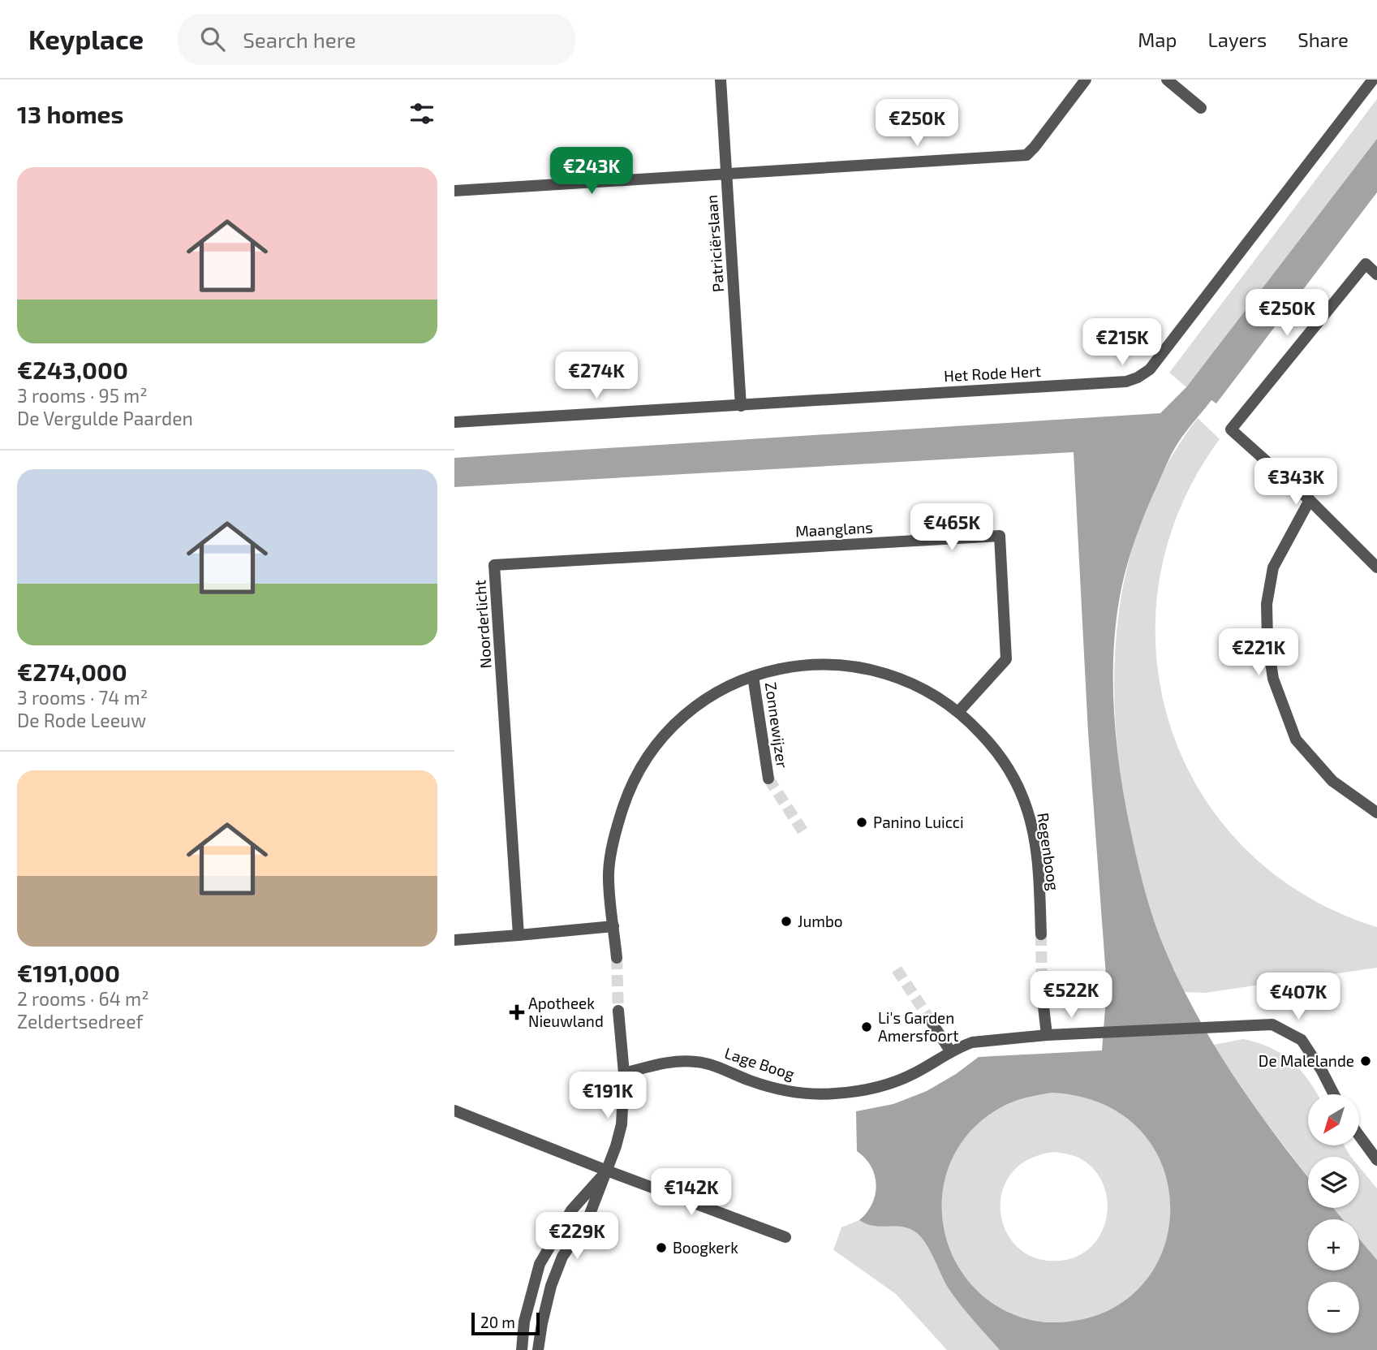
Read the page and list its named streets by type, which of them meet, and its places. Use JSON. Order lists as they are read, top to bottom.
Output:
{
  "streets": {
    "street": [
      "Patriciërslaan",
      "Het Rode Hert",
      "Maanglans",
      "Noorderlicht",
      "Zonnewijzer",
      "Regenboog",
      "Lage Boog"
    ]
  },
  "crossings": [
    ["Patriciërslaan", "Het Rode Hert"],
    ["Maanglans", "Noorderlicht"],
    ["Maanglans", "Regenboog"],
    ["Zonnewijzer", "Regenboog"]
  ],
  "places": {
    "other": [
      "Panino Luicci",
      "Jumbo",
      "Li's Garden Amersfoort",
      "De Malelande",
      "Boogkerk"
    ],
    "health": ["Apotheek Nieuwland"]
  },
  "scale_bar": "20 m",
  "north": "bottom left",
  "page": {
    "header": "Keyplace",
    "search": "Search here",
    "nav": ["Map", "Layers", "Share"],
    "heading": "13 homes",
    "price": [
      "€250K",
      "€243K",
      "€250K",
      "€215K",
      "€274K",
      "€343K",
      "€465K",
      "€221K",
      "€522K",
      "€407K",
      "€191K",
      "€142K",
      "€229K"
    ],
    "list": [
      {
        "name": "€243,000",
        "note": "3 rooms · 95 m² · De Vergulde Paarden"
      },
      {
        "name": "€274,000",
        "note": "3 rooms · 74 m² · De Rode Leeuw"
      },
      {
        "name": "€191,000",
        "note": "2 rooms · 64 m² · Zeldertsedreef"
      }
    ],
    "map_buttons": ["+", "−"],
    "scale": "20 m"
  }
}
